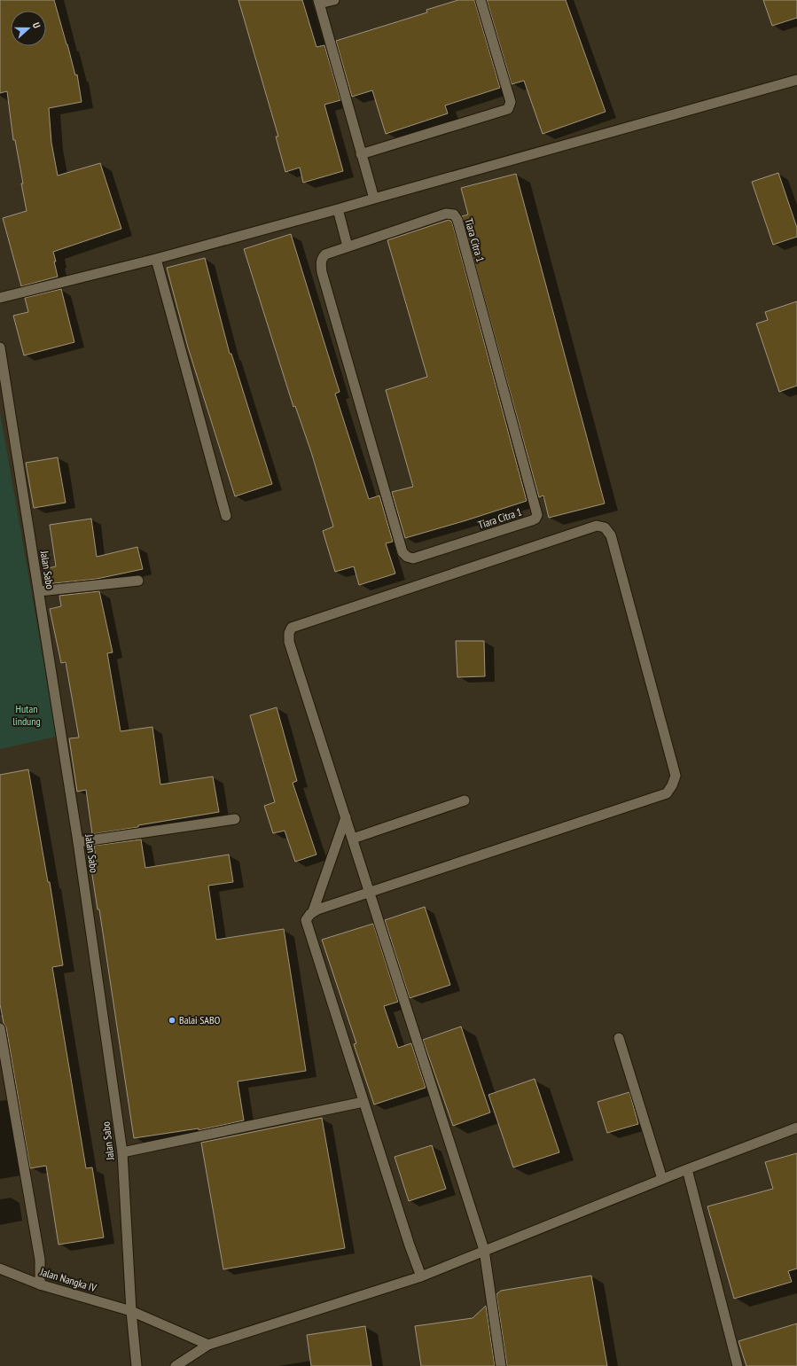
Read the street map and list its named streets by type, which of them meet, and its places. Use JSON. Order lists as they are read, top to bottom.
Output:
{
  "streets": {
    "street": ["Tiara Citra 1", "Jalan Sabo", "Jalan Nangka IV"]
  },
  "crossings": [
    ["Jalan Sabo", "Jalan Nangka IV"]
  ],
  "parks": ["Hutan lindung"],
  "places": ["Balai SABO"],
  "north": "right"
}
